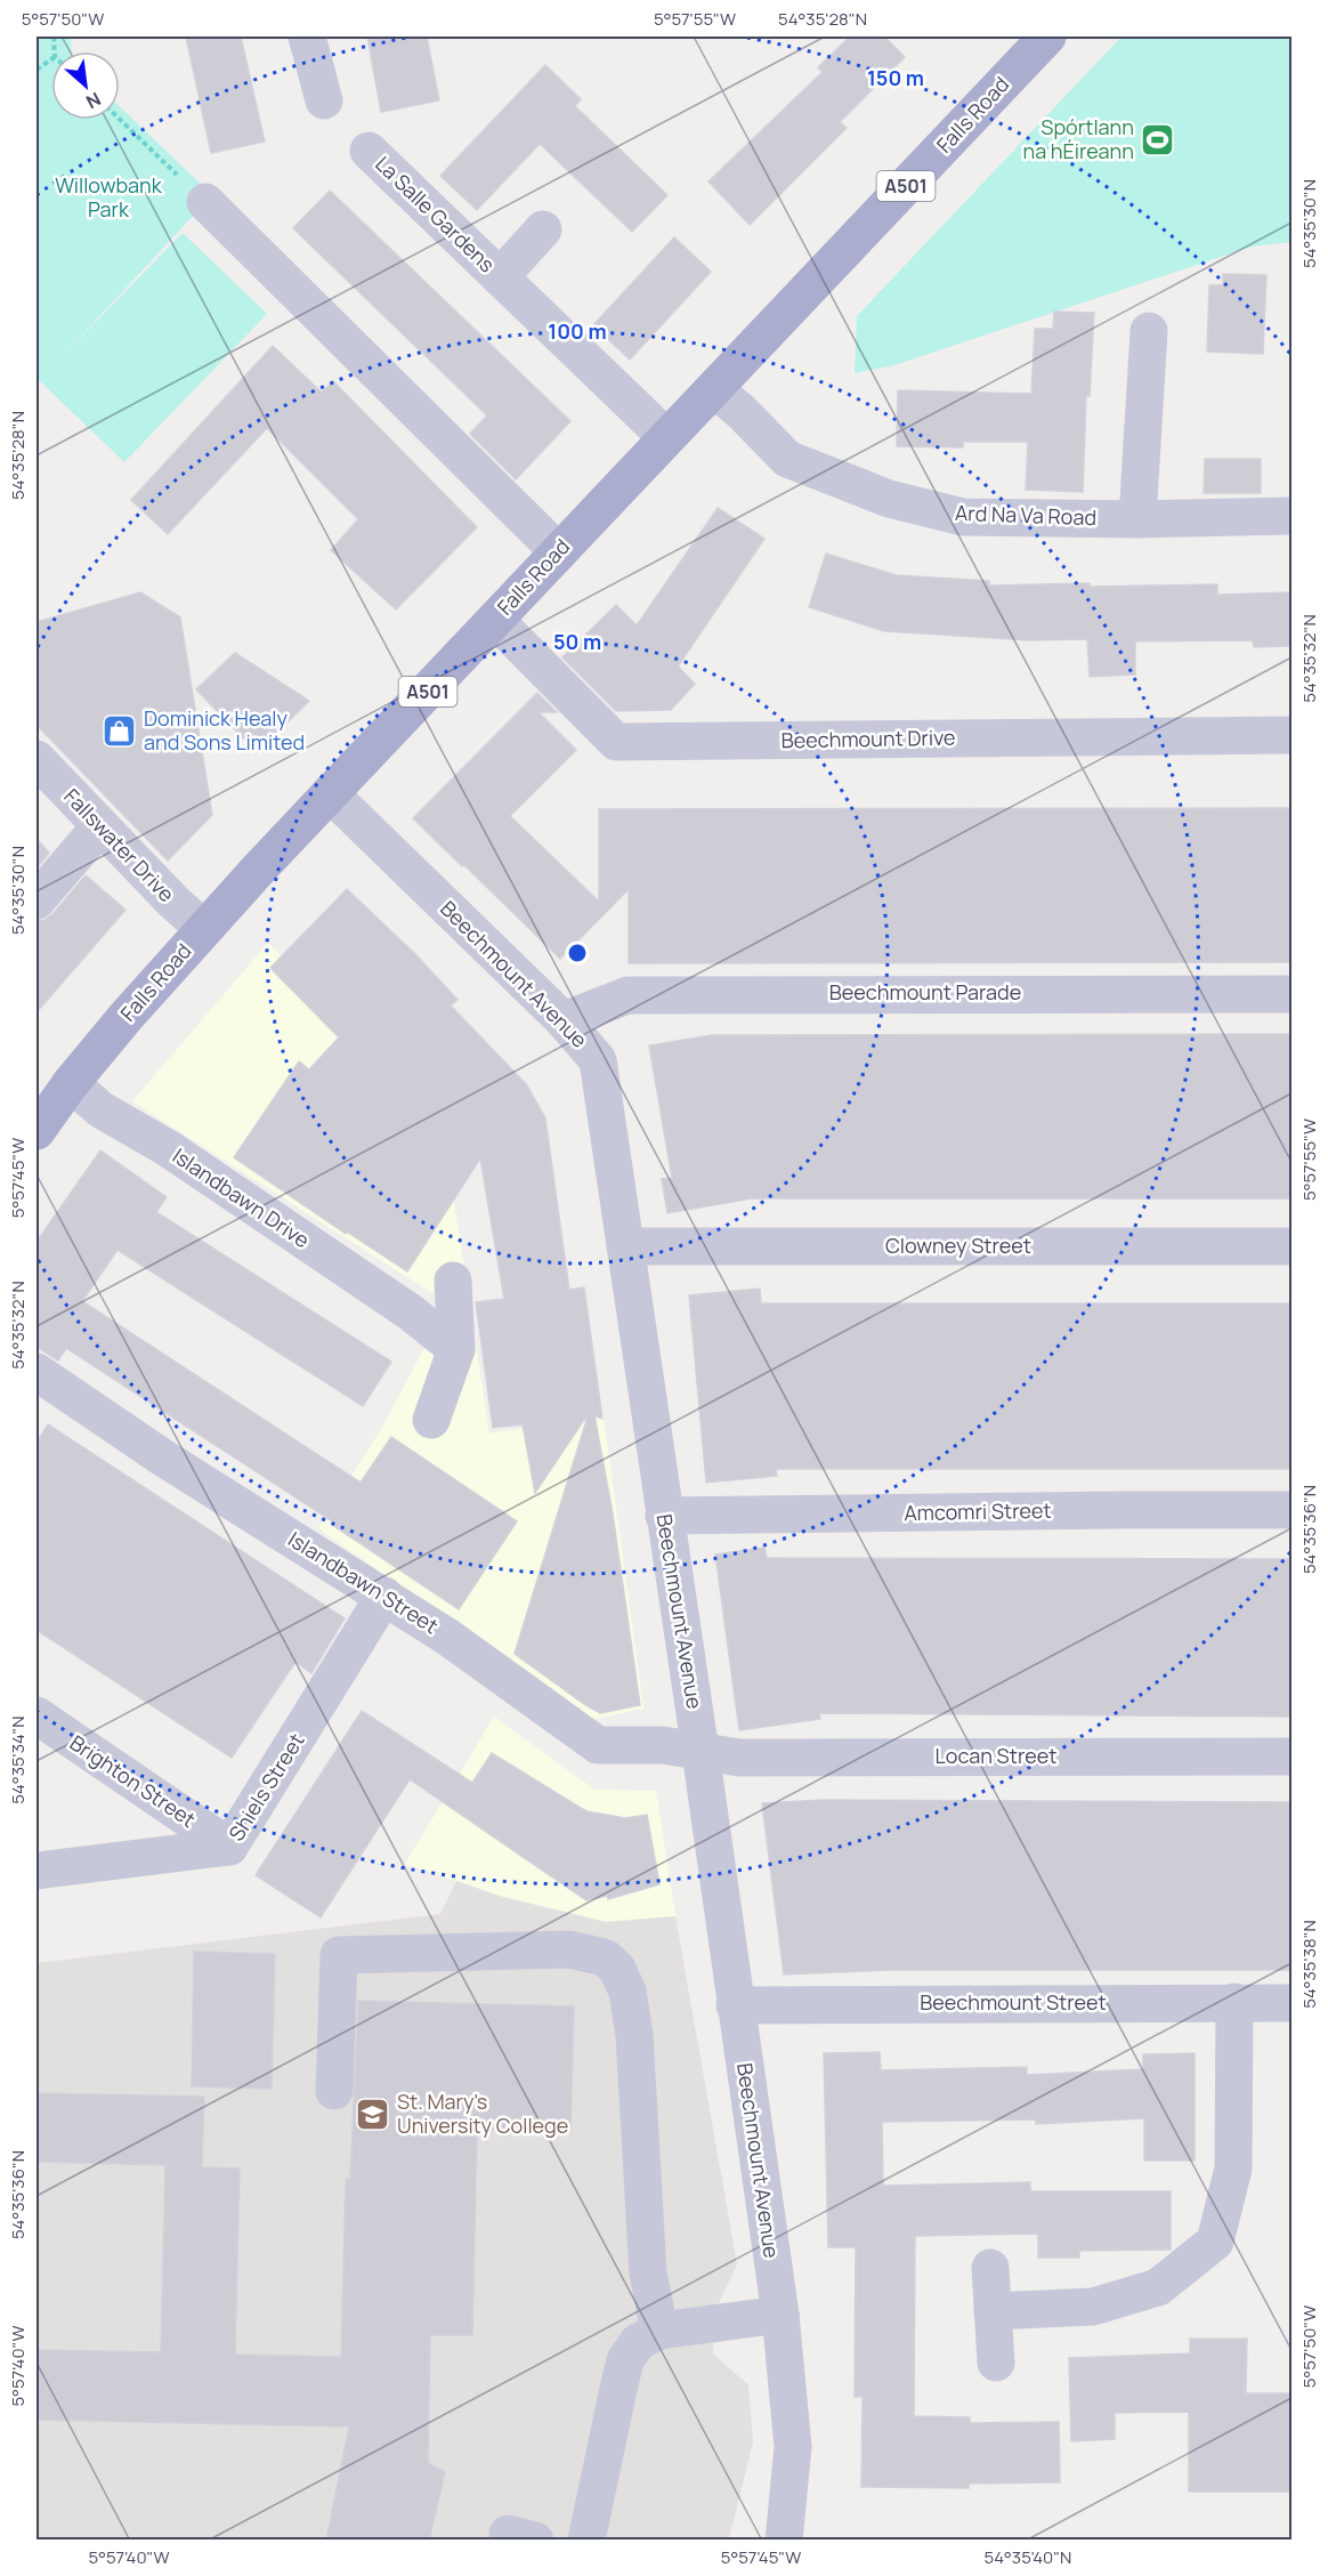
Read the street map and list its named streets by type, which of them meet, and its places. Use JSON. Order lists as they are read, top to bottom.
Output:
{
  "streets": {
    "main road": ["Falls Road", "A501"],
    "street": [
      "La Salle Gardens",
      "Ard Na Va Road",
      "Beechmount Drive",
      "Fallswater Drive",
      "Beechmount Avenue",
      "Beechmount Parade",
      "Islandbawn Drive",
      "Clowney Street",
      "Amcomri Street",
      "Islandbawn Street",
      "Locan Street",
      "Brighton Street",
      "Shiels Street",
      "Beechmount Street"
    ]
  },
  "crossings": [
    ["Falls Road", "La Salle Gardens"],
    ["Falls Road", "Ard Na Va Road"],
    ["Falls Road", "Beechmount Drive"],
    ["Falls Road", "Fallswater Drive"],
    ["Falls Road", "Beechmount Avenue"],
    ["Falls Road", "Islandbawn Drive"],
    ["Beechmount Avenue", "Beechmount Parade"],
    ["Beechmount Avenue", "Clowney Street"],
    ["Beechmount Avenue", "Amcomri Street"],
    ["Beechmount Avenue", "Islandbawn Street"],
    ["Beechmount Avenue", "Locan Street"],
    ["Beechmount Avenue", "Beechmount Street"],
    ["Islandbawn Street", "Locan Street"],
    ["Islandbawn Street", "Shiels Street"],
    ["Brighton Street", "Shiels Street"]
  ],
  "parks": ["Willowbank Park"],
  "places": {
    "sports": ["Spórtlann na hÉireann"],
    "shop": ["Dominick Healy and Sons Limited"],
    "school or university": ["St. Mary's University College"]
  },
  "north": "bottom right",
  "coordinates": [
    "5°57'50\"W",
    "5°57'55\"W",
    "54°35'28\"N",
    "54°35'30\"N",
    "54°35'32\"N",
    "5°57'45\"W",
    "54°35'36\"N",
    "54°35'34\"N",
    "54°35'38\"N",
    "5°57'40\"W",
    "54°35'40\"N"
  ],
  "rings": ["150 m", "100 m", "50 m"]
}
